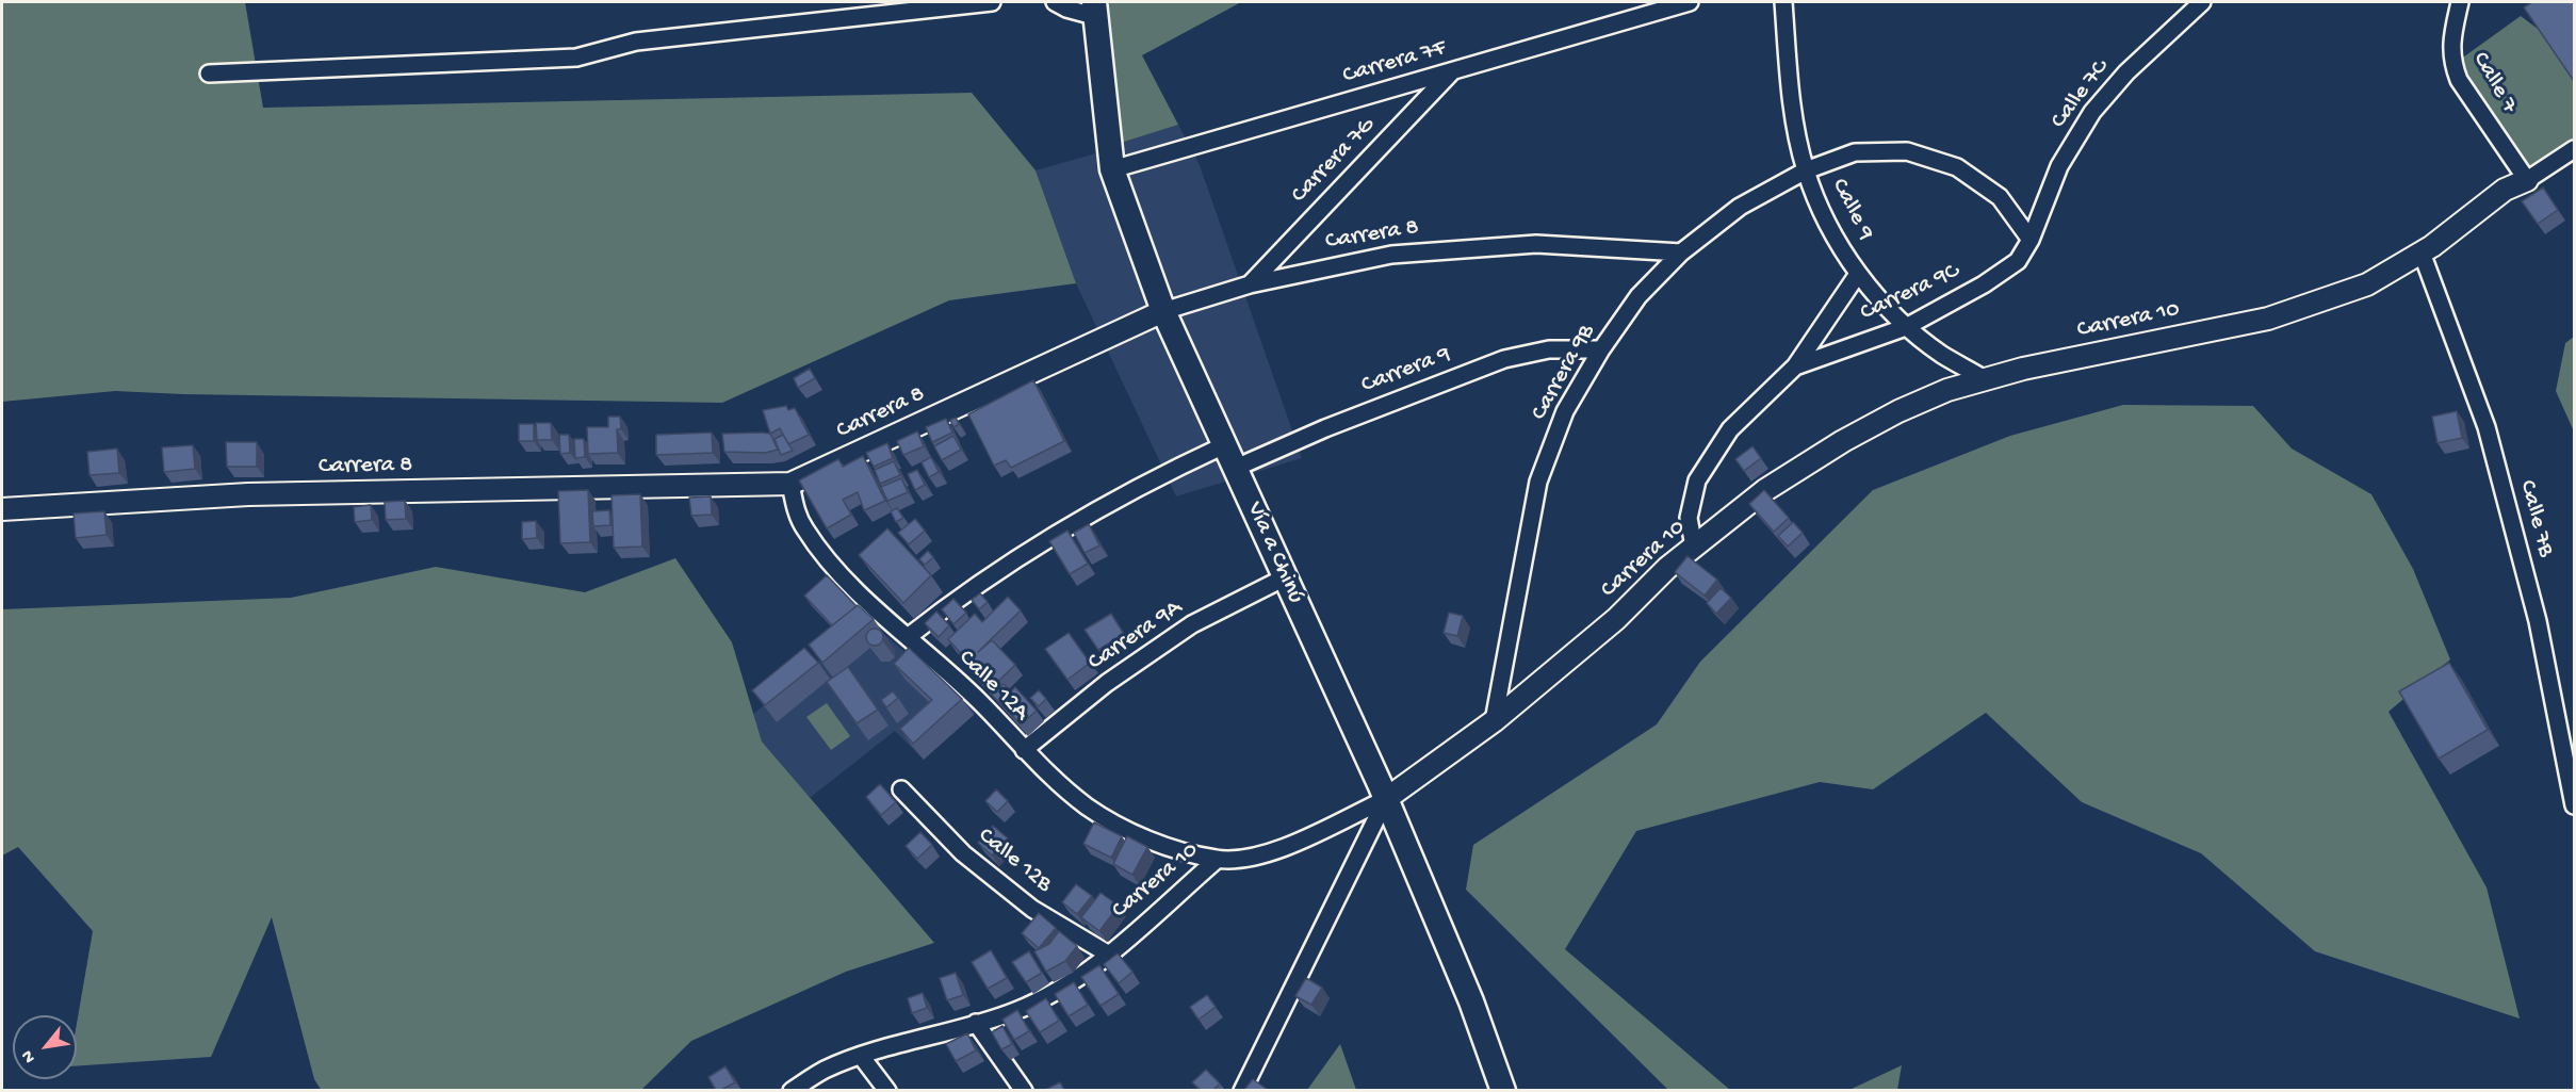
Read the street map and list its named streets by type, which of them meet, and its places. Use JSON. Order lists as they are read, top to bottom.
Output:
{
  "streets": {
    "main road": ["Vía a Chinú"],
    "street": [
      "Carrera 7F",
      "Calle 7",
      "Calle 7C",
      "Carrera 7G",
      "Calle 9",
      "Carrera 8",
      "Carrera 9C",
      "Carrera 10",
      "Carrera 9",
      "Carrera 9B",
      "Calle 7B",
      "Carrera 9A",
      "Calle 12A",
      "Calle 12B"
    ]
  },
  "crossings": [
    ["Carrera 7F", "Carrera 7G"],
    ["Carrera 7F", "Vía a Chinú"],
    ["Calle 7", "Carrera 10"],
    ["Calle 7C", "Carrera 9C"],
    ["Carrera 7G", "Carrera 8"],
    ["Calle 9", "Carrera 9C"],
    ["Calle 9", "Carrera 10"],
    ["Calle 9", "Carrera 9B"],
    ["Carrera 8", "Carrera 9B"],
    ["Carrera 8", "Vía a Chinú"],
    ["Carrera 8", "Calle 12A"],
    ["Carrera 9C", "Carrera 10"],
    ["Carrera 10", "Carrera 9B"],
    ["Carrera 10", "Calle 7B"],
    ["Carrera 10", "Vía a Chinú"],
    ["Carrera 10", "Calle 12A"],
    ["Carrera 10", "Calle 12B"],
    ["Carrera 9", "Carrera 9B"],
    ["Carrera 9", "Vía a Chinú"],
    ["Vía a Chinú", "Carrera 9A"],
    ["Carrera 9A", "Calle 12A"]
  ],
  "north": "bottom left"
}
